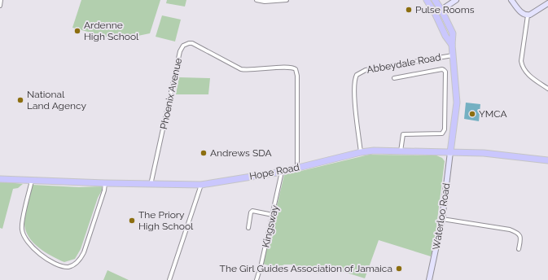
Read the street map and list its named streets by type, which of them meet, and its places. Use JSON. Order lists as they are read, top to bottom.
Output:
{
  "streets": {
    "main road": ["Hope Road", "Waterloo Road"],
    "street": ["Abbeydale Road", "Phoenix Avenue", "Kingsway"]
  },
  "crossings": [
    ["Abbeydale Road", "Hope Road"],
    ["Phoenix Avenue", "Hope Road"],
    ["Hope Road", "Waterloo Road"],
    ["Hope Road", "Kingsway"]
  ],
  "places": [
    "Pulse Rooms",
    "Ardenne High School",
    "National Land Agency",
    "YMCA",
    "Andrews SDA",
    "The Priory High School",
    "The Girl Guides Association of Jamaica"
  ]
}
